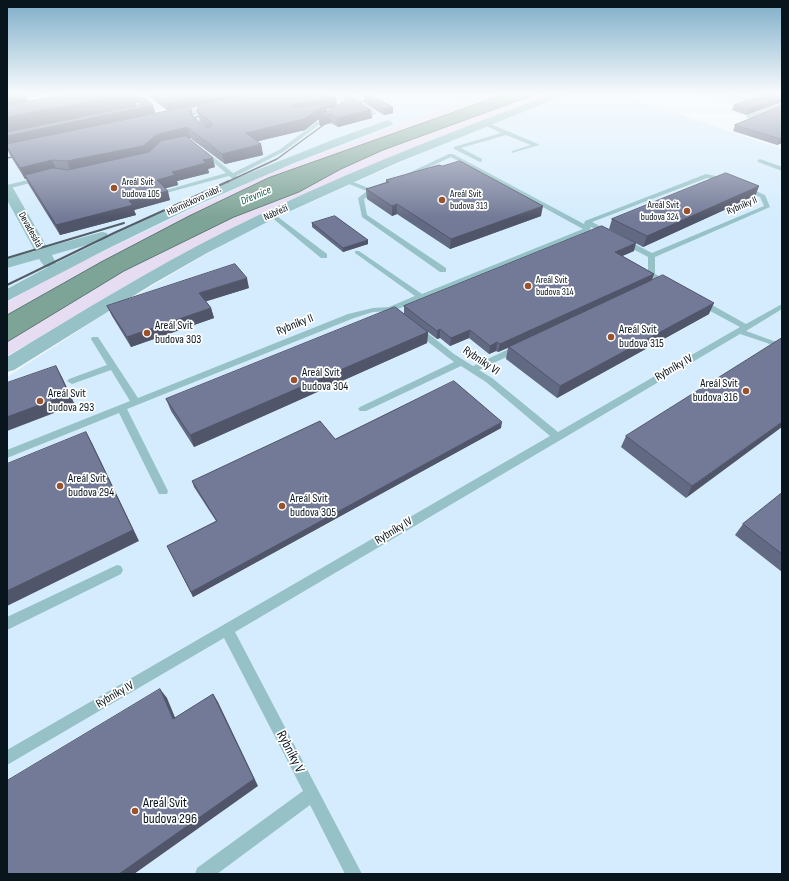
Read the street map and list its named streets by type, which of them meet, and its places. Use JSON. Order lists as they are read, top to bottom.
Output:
{
  "streets": {
    "street": ["Hlavničkovo nábř.", "Nábřeží", "Devadesátá"],
    "lane": [
      "Rybníky II",
      "Rybníky VI",
      "Rybníky IV",
      "Rybníky V"
    ]
  },
  "crossings": [
    ["Hlavničkovo nábř.", "Devadesátá"],
    ["Rybníky II", "Rybníky VI"],
    ["Rybníky VI", "Rybníky IV"],
    ["Rybníky IV", "Rybníky V"]
  ],
  "water": ["Dřevnice"],
  "places": [
    "Areál Svit budova 105",
    "Areál Svit budova 313",
    "Areál Svit budova 324",
    "Areál Svit budova 314",
    "Areál Svit budova 303",
    "Areál Svit budova 315",
    "Areál Svit budova 304",
    "Areál Svit budova 316",
    "Areál Svit budova 293",
    "Areál Svit budova 294",
    "Areál Svit budova 305",
    "Areál Svit budova 296"
  ]
}
